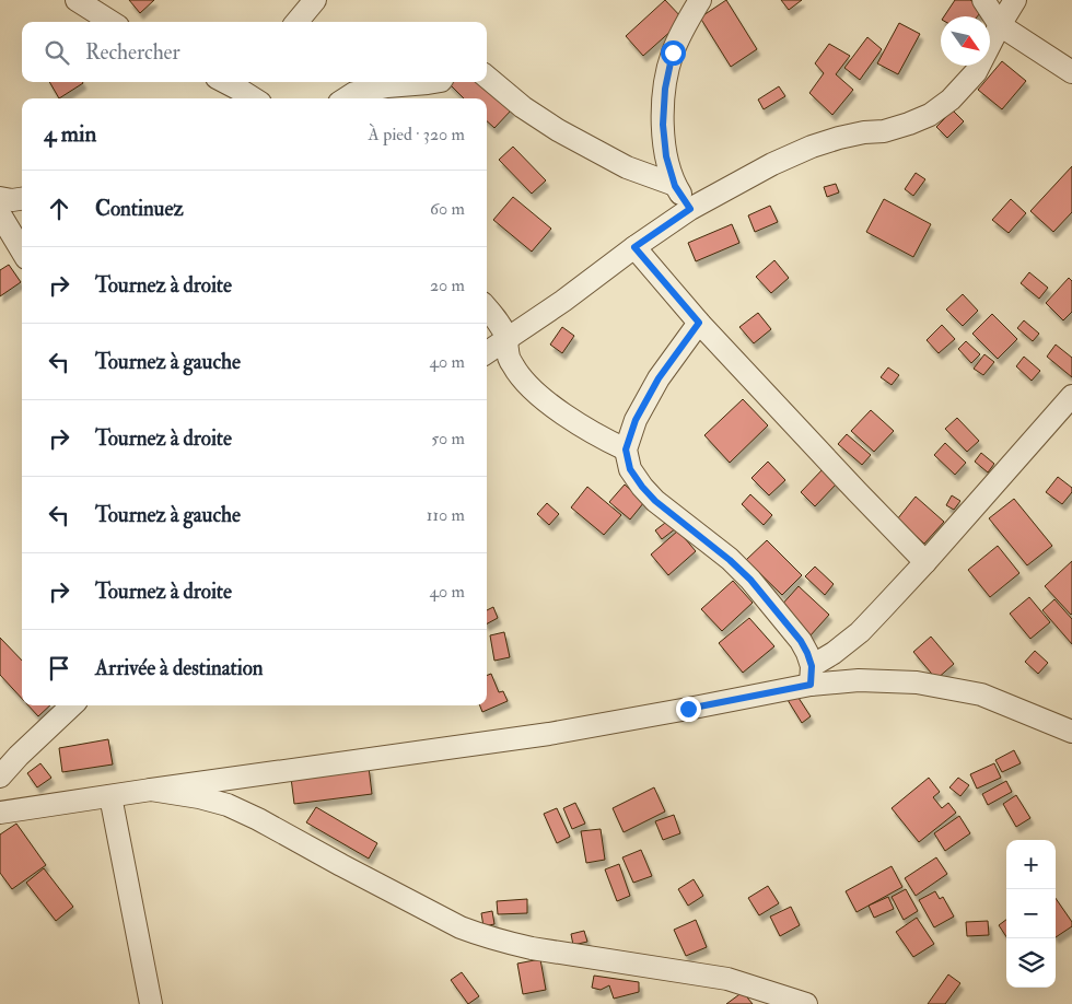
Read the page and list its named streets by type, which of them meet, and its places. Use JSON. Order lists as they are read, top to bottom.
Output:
{
  "north": "bottom right",
  "page": {
    "search": "Rechercher",
    "heading": ["4 min", "À pied · 320 m"],
    "list": [
      ["Continuez", "60 m"],
      ["Tournez à droite", "20 m"],
      ["Tournez à gauche", "40 m"],
      ["Tournez à droite", "50 m"],
      ["Tournez à gauche", "110 m"],
      ["Tournez à droite", "40 m"],
      "Arrivée à destination"
    ],
    "map_buttons": ["+", "−"]
  }
}
